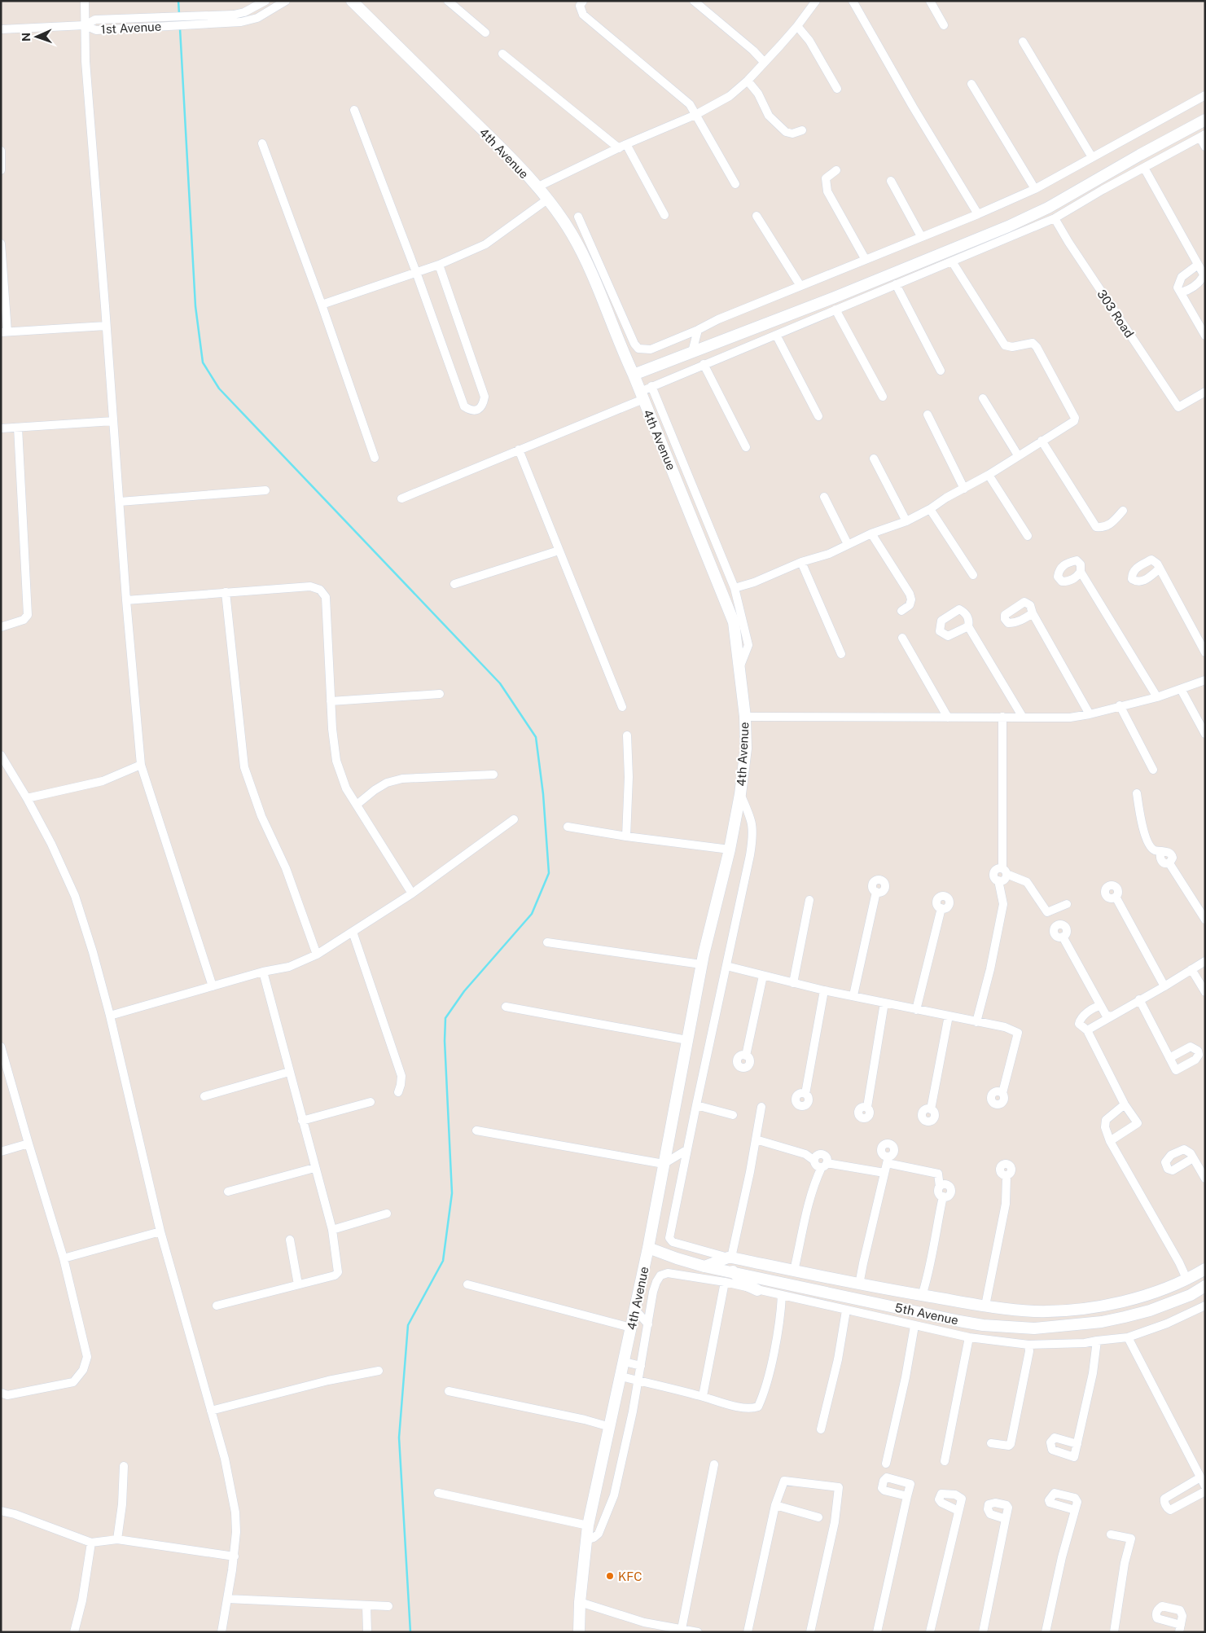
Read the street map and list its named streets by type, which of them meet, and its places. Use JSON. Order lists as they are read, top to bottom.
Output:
{
  "streets": {
    "main road": ["4th Avenue", "5th Avenue"],
    "street": ["1st Avenue", "303 Road"]
  },
  "crossings": [
    ["4th Avenue", "5th Avenue"]
  ],
  "places": ["KFC"],
  "north": "left"
}
